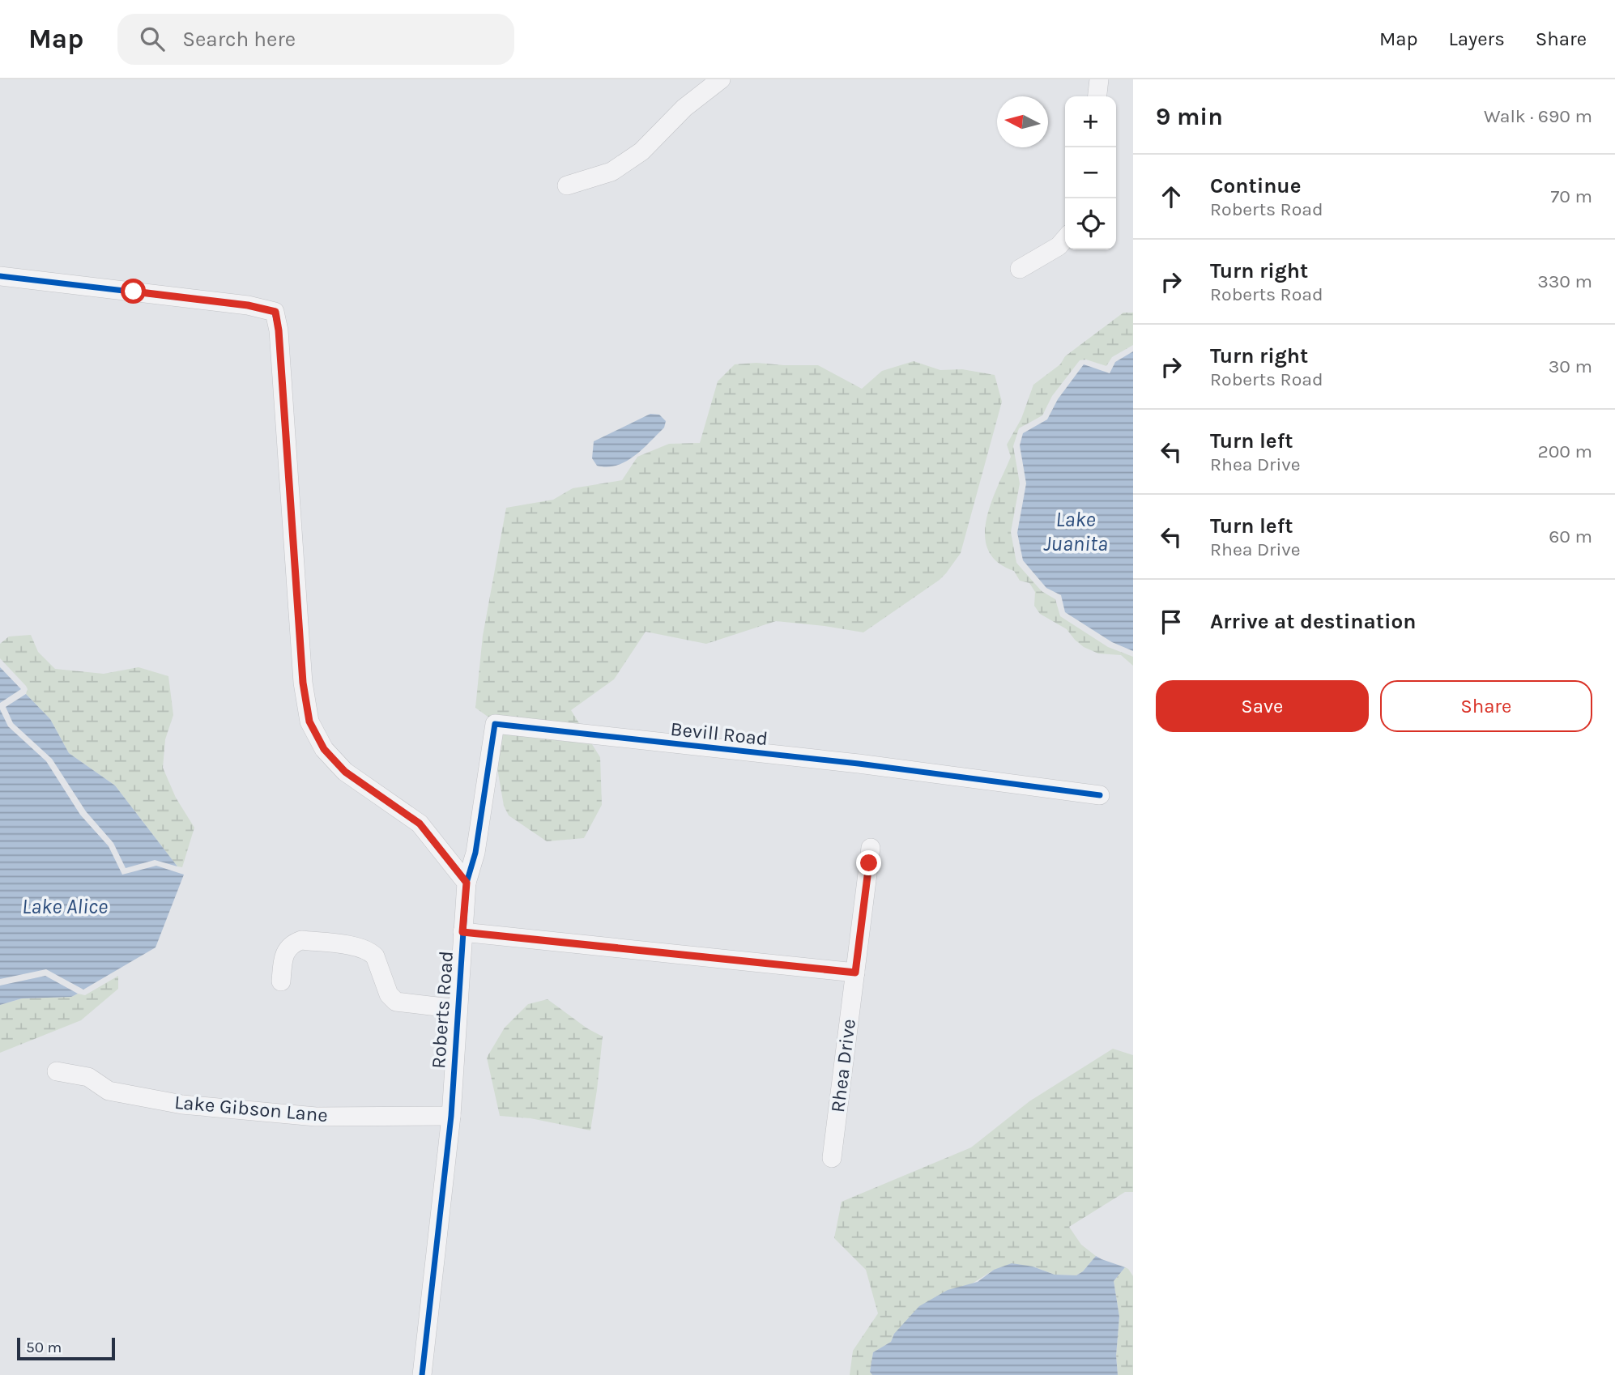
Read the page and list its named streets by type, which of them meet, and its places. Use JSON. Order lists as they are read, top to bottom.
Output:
{
  "streets": {
    "street": [
      "Bevill Road",
      "Roberts Road",
      "Rhea Drive",
      "Lake Gibson Lane"
    ]
  },
  "crossings": [
    ["Bevill Road", "Roberts Road"],
    ["Roberts Road", "Lake Gibson Lane"]
  ],
  "water": ["Lake Juanita", "Lake Alice"],
  "scale_bar": "50 m",
  "north": "left",
  "page": {
    "header": "Map",
    "search": "Search here",
    "nav": ["Map", "Layers", "Share"],
    "heading": ["9 min", "Walk · 690 m"],
    "map_buttons": ["+", "−"],
    "list": [
      ["Continue", "Roberts Road", "70 m"],
      ["Turn right", "Roberts Road", "330 m"],
      ["Turn right", "Roberts Road", "30 m"],
      ["Turn left", "Rhea Drive", "200 m"],
      ["Turn left", "Rhea Drive", "60 m"],
      "Arrive at destination"
    ],
    "buttons": ["Save", "Share"],
    "scale": "50 m"
  }
}
